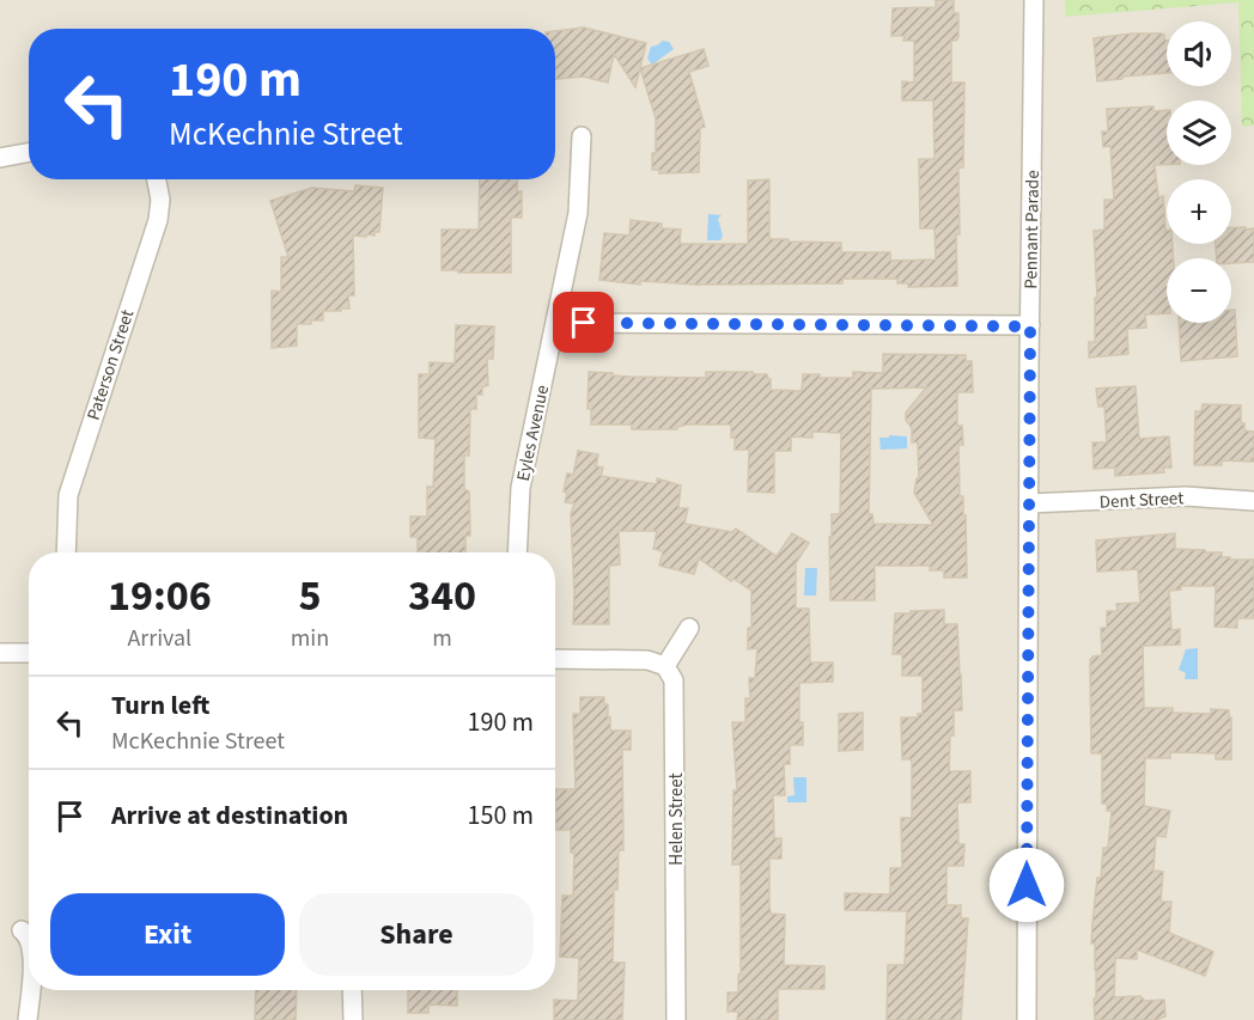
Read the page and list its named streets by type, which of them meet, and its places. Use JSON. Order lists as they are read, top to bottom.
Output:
{
  "streets": {
    "street": [
      "Pennant Parade",
      "Paterson Street",
      "Eyles Avenue",
      "Dent Street",
      "Helen Street"
    ]
  },
  "crossings": [
    ["Pennant Parade", "Dent Street"]
  ],
  "page": {
    "map_buttons": ["+", "−"],
    "turn": ["190 m", "McKechnie Street"],
    "eta": [
      "19:06",
      "Arrival",
      "5",
      "min",
      "340",
      "m"
    ],
    "list": [
      {
        "name": "Turn left",
        "note": "McKechnie Street",
        "value": "190 m"
      },
      {
        "name": "Arrive at destination",
        "value": "150 m"
      }
    ],
    "buttons": ["Exit", "Share"]
  }
}
